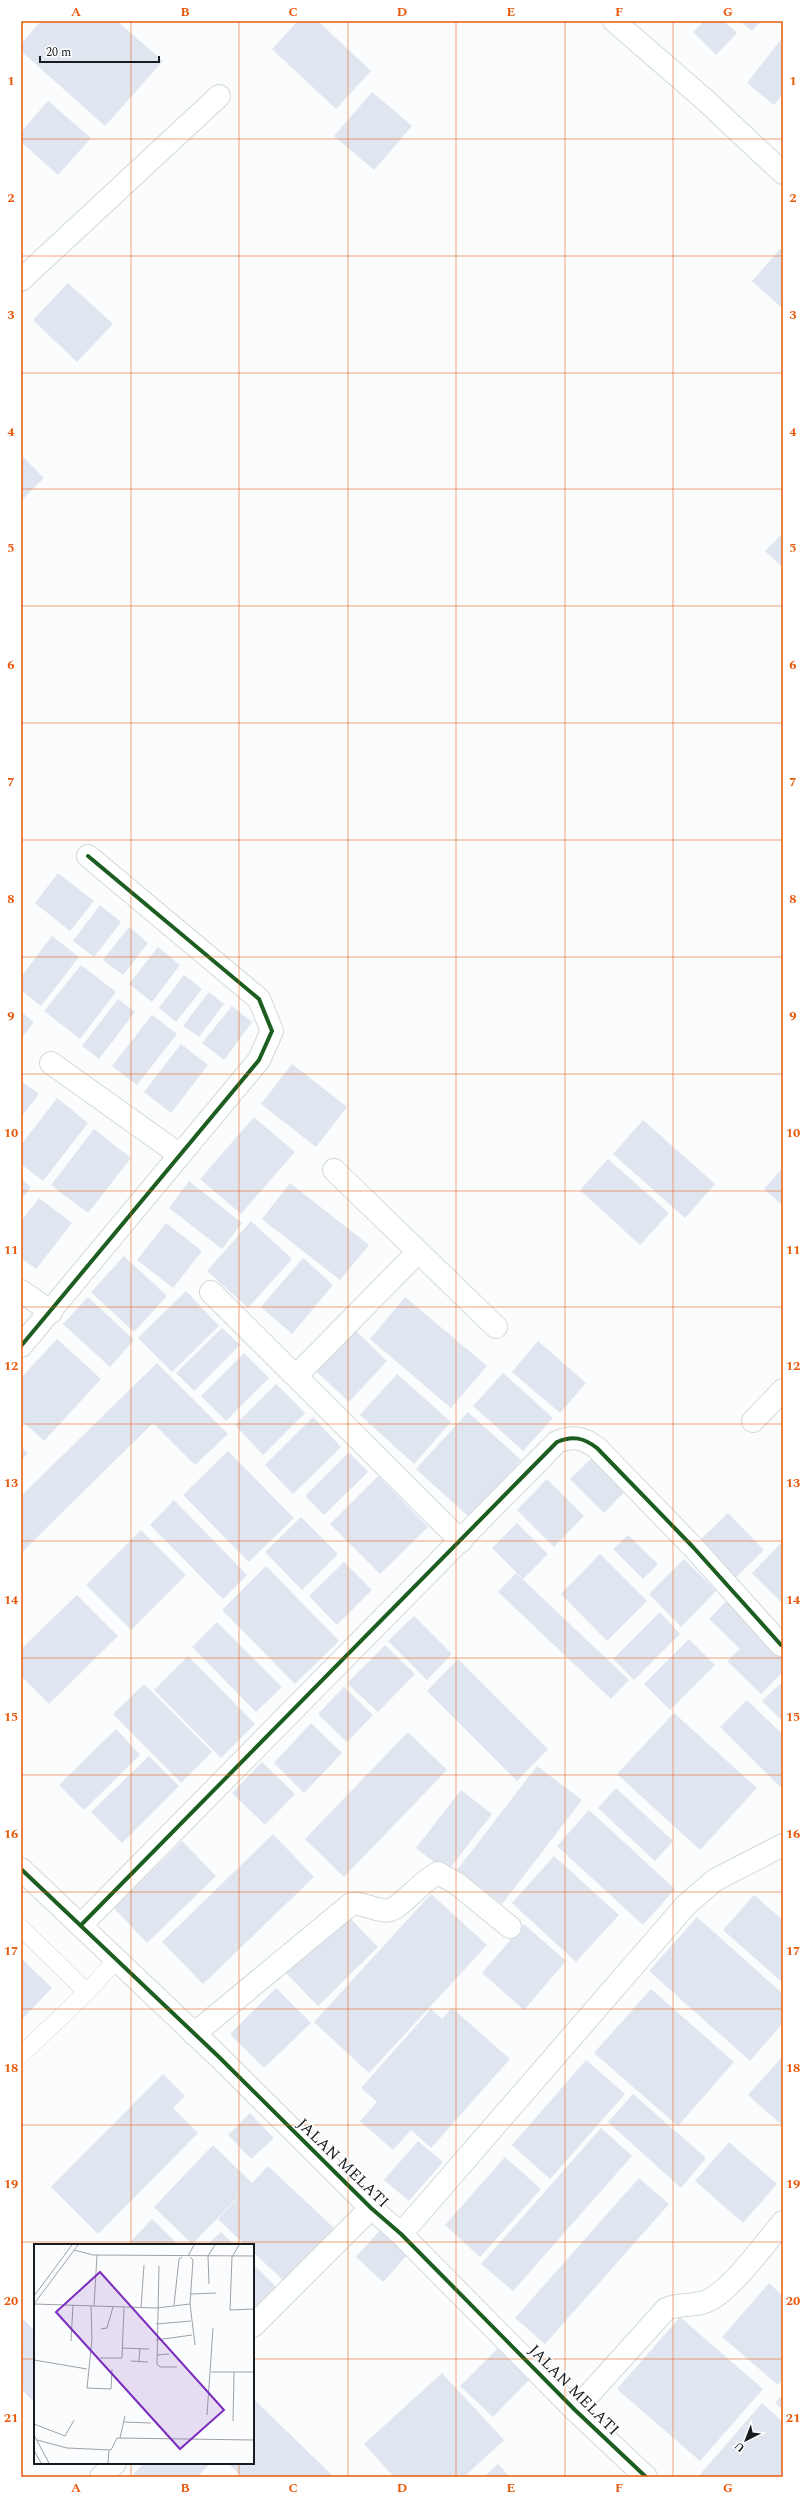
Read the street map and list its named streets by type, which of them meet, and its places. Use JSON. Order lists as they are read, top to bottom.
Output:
{
  "streets": {
    "street": ["JALAN MELATI"]
  },
  "scale_bar": "20 m",
  "north": "bottom left",
  "grid": {
    "columns": [
      "A",
      "B",
      "C",
      "D",
      "E",
      "F",
      "G"
    ],
    "rows": [
      "1",
      "2",
      "3",
      "4",
      "5",
      "6",
      "7",
      "8",
      "9",
      "10",
      "11",
      "12",
      "13",
      "14",
      "15",
      "16",
      "17",
      "18",
      "19",
      "20",
      "21"
    ]
  }
}
